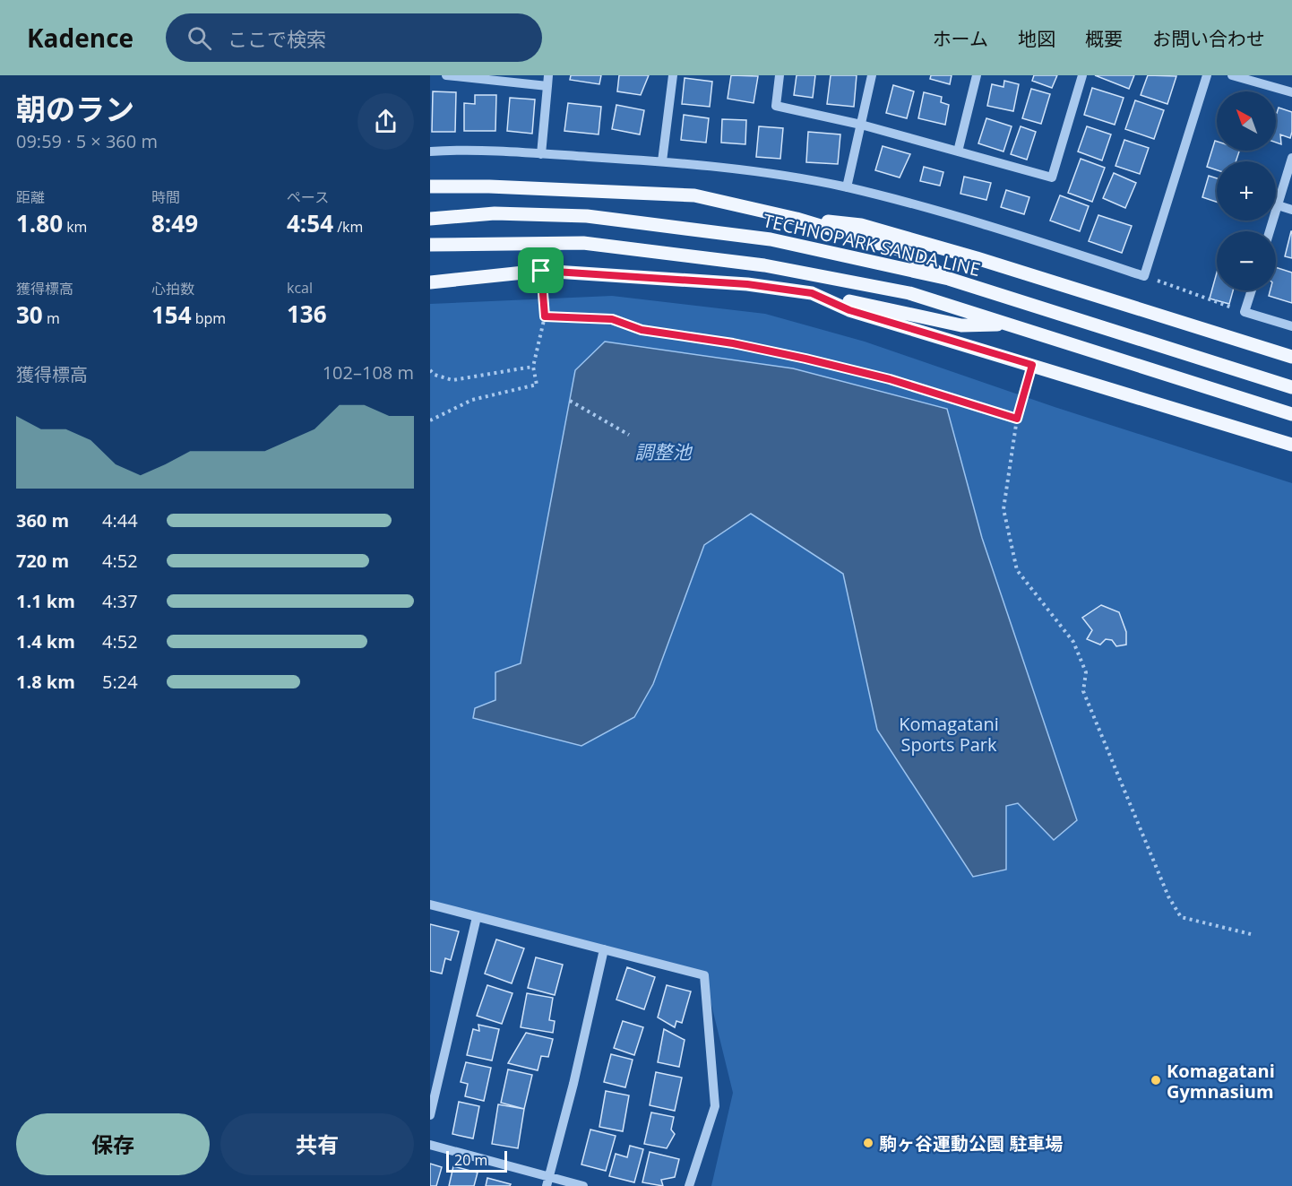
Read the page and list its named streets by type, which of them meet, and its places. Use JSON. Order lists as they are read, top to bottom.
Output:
{
  "streets": {
    "main road": ["TECHNOPARK SANDA LINE"]
  },
  "water": ["調整池"],
  "parks": ["Komagatani Sports Park"],
  "places": ["Komagatani Gymnasium", "駒ヶ谷運動公園 駐車場"],
  "scale_bar": "20 m",
  "north": "top left",
  "page": {
    "header": "Kadence",
    "search": "ここで検索",
    "nav": [
      "ホーム",
      "地図",
      "概要",
      "お問い合わせ"
    ],
    "heading": ["朝のラン", "09:59 · 5 × 360 m"],
    "map_buttons": ["+", "−"],
    "stats": [
      ["距離", "1.80 km"],
      ["時間", "8:49"],
      ["ペース", "4:54 /km"],
      ["獲得標高", "30 m"],
      ["心拍数", "154 bpm"],
      ["kcal", "136"]
    ],
    "chart": ["獲得標高", "102–108 m"],
    "list": [
      {
        "name": "360 m",
        "note": "4:44"
      },
      {
        "name": "720 m",
        "note": "4:52"
      },
      {
        "name": "1.1 km",
        "note": "4:37"
      },
      {
        "name": "1.4 km",
        "note": "4:52"
      },
      {
        "name": "1.8 km",
        "note": "5:24"
      }
    ],
    "buttons": ["保存", "共有"],
    "scale": "20 m"
  }
}
